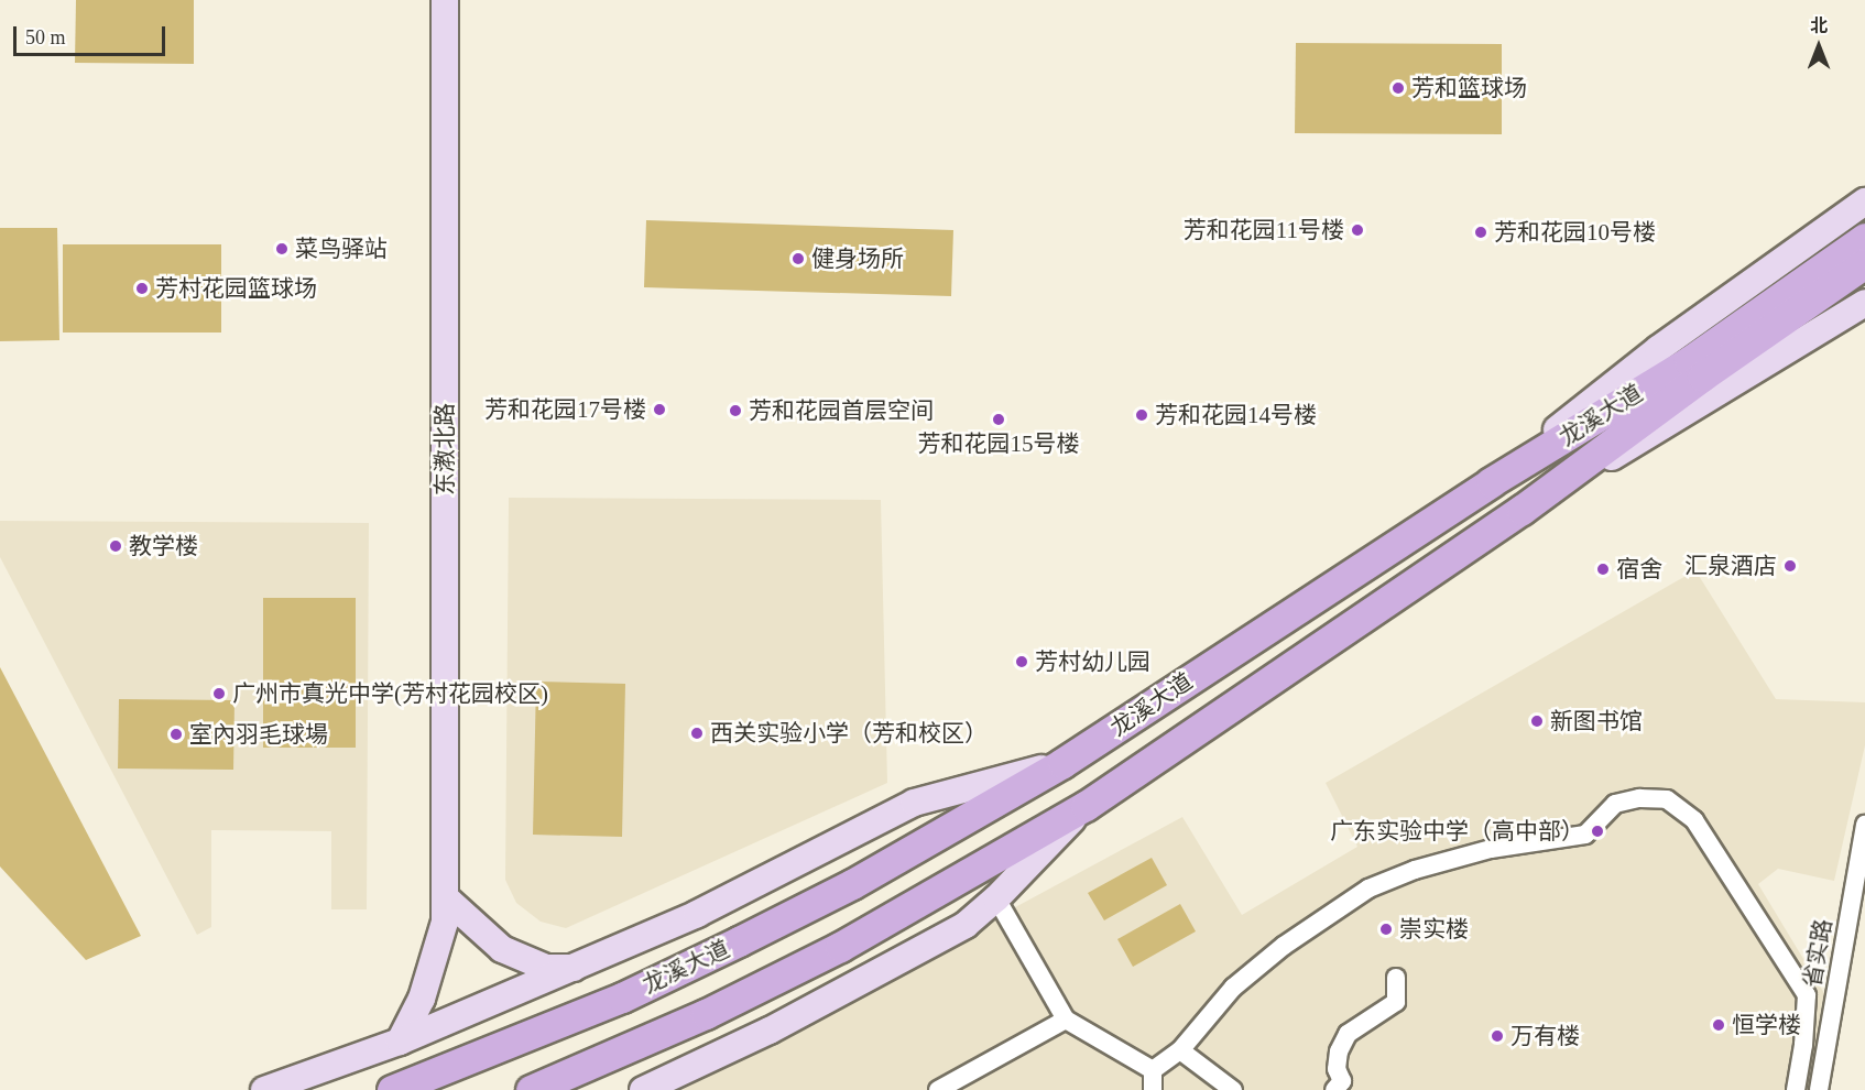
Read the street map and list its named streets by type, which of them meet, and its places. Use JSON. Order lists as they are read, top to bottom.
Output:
{
  "streets": {
    "main road": ["龙溪大道"],
    "street": ["东漖北路", "省实路"]
  },
  "places": [
    "芳和篮球场",
    "芳和花园11号楼",
    "芳和花园10号楼",
    "菜鸟驿站",
    "健身场所",
    "芳村花园篮球场",
    "芳和花园17号楼",
    "芳和花园首层空间",
    "芳和花园14号楼",
    "芳和花园15号楼",
    "教学楼",
    "汇泉酒店",
    "宿舍",
    "芳村幼儿园",
    "广州市真光中学(芳村花园校区)",
    "新图书馆",
    "西关实验小学（芳和校区）",
    "室內羽毛球場",
    "广东实验中学（高中部）",
    "崇实楼",
    "恒学楼",
    "万有楼"
  ],
  "scale_bar": "50 m",
  "north": "top"
}
